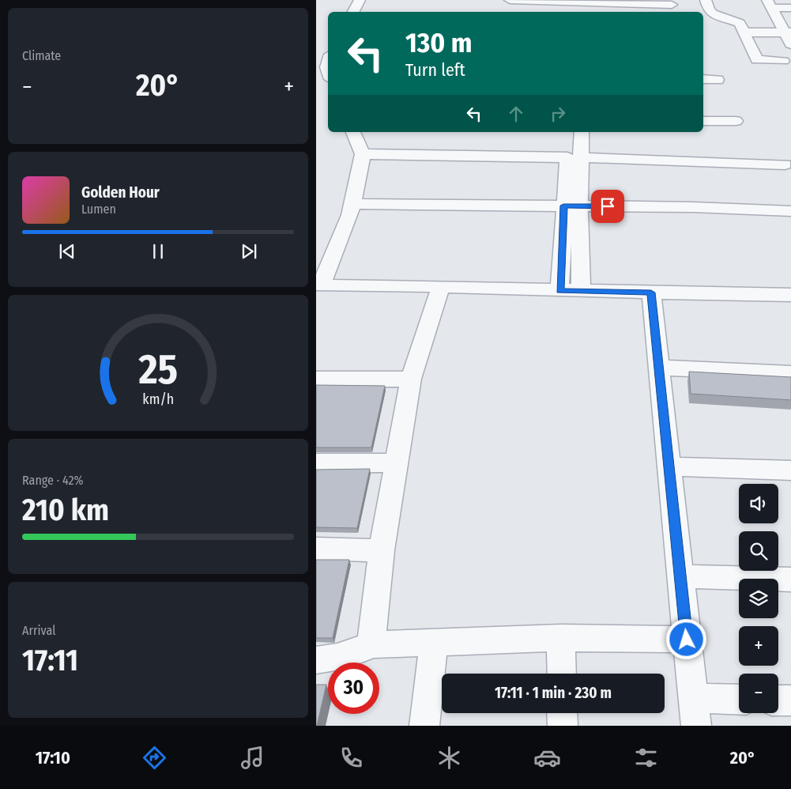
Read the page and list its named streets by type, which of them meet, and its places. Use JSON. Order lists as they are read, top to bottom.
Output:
{
  "page": {
    "tile": [
      "Climate",
      ["Range · 42%", "210 km"],
      ["Arrival", "17:11"]
    ],
    "turn": ["130 m", "Turn left"],
    "heat": ["−", "20°", "+"],
    "song": ["Golden Hour", "Lumen"],
    "map_buttons": ["+", "−"],
    "limit": "30",
    "trip": "17:11 · 1 min · 230 m",
    "tabs": ["17:10", "20°"],
    "gauge": ["25", "km/h"]
  }
}
